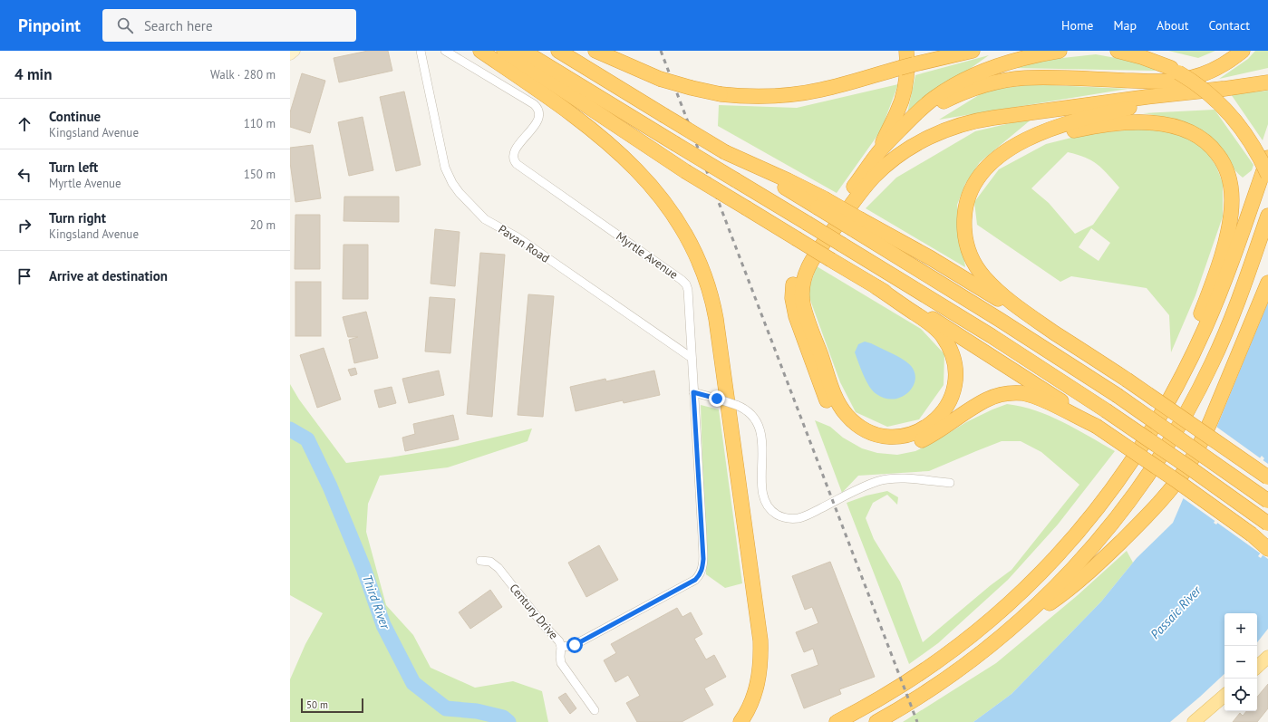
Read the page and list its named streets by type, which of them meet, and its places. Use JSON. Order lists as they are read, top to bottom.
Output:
{
  "streets": {
    "street": ["Pavan Road", "Myrtle Avenue", "Century Drive"]
  },
  "crossings": [
    ["Pavan Road", "Myrtle Avenue"],
    ["Myrtle Avenue", "Century Drive"]
  ],
  "water": ["Third River", "Passaic River"],
  "scale_bar": "50 m",
  "page": {
    "header": "Pinpoint",
    "search": "Search here",
    "nav": [
      "Home",
      "Map",
      "About",
      "Contact"
    ],
    "heading": ["4 min", "Walk · 280 m"],
    "list": [
      ["Continue", "Kingsland Avenue", "110 m"],
      ["Turn left", "Myrtle Avenue", "150 m"],
      ["Turn right", "Kingsland Avenue", "20 m"],
      "Arrive at destination"
    ],
    "map_buttons": ["+", "−"],
    "scale": "50 m"
  }
}
